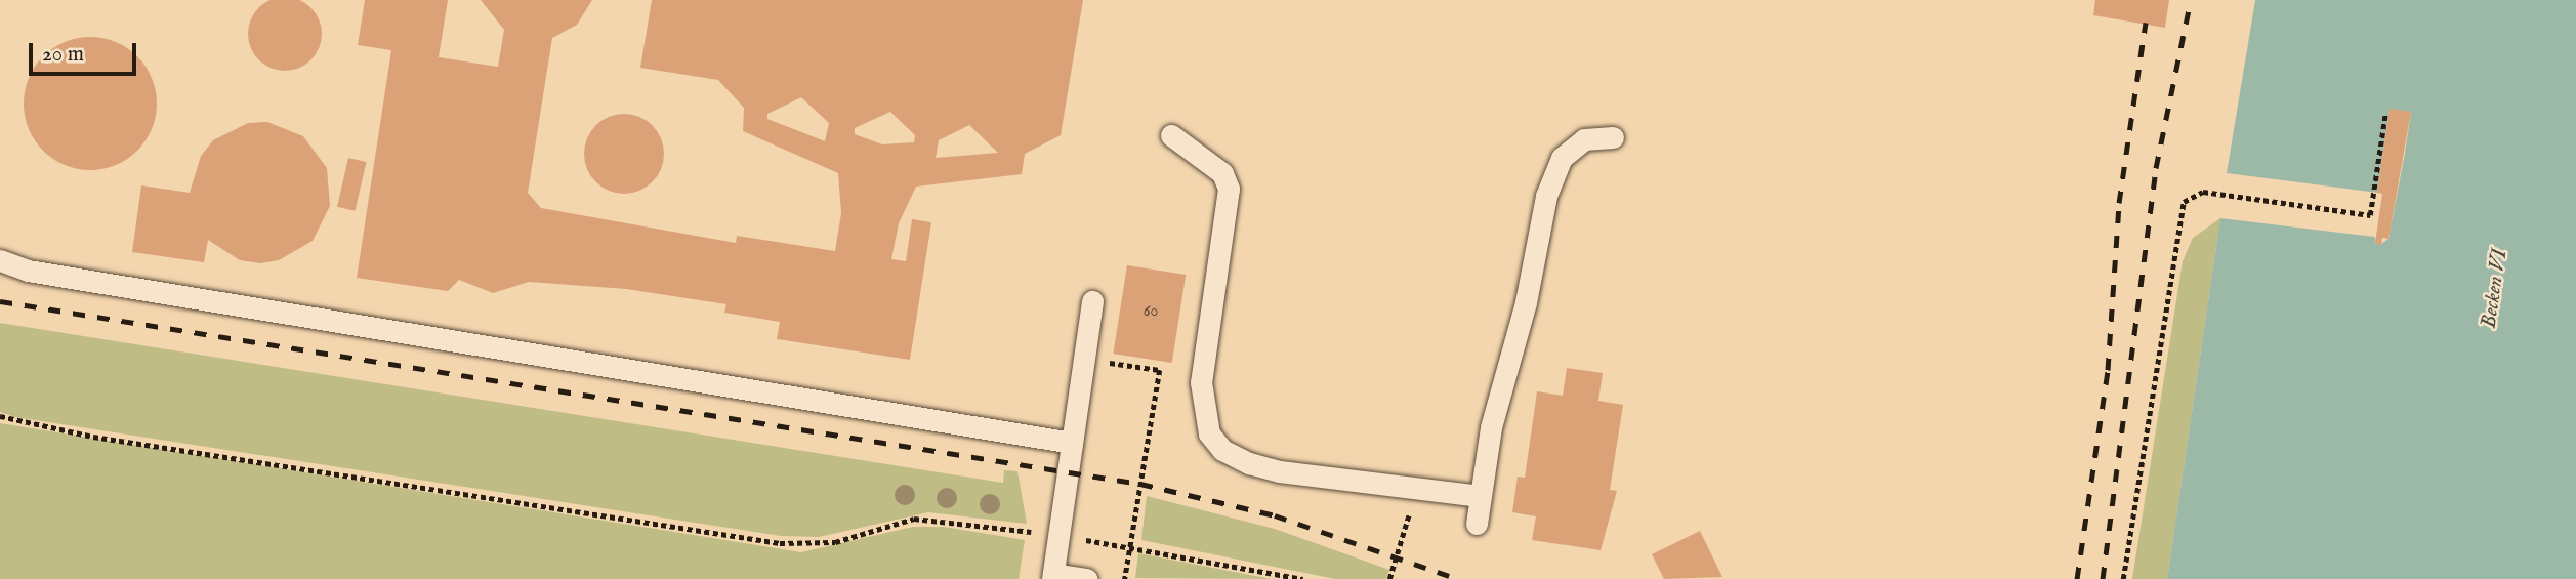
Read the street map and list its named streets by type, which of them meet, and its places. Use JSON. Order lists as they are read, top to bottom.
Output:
{
  "water": ["Becken VI"],
  "house_numbers": ["60"],
  "scale_bar": "20 m"
}
